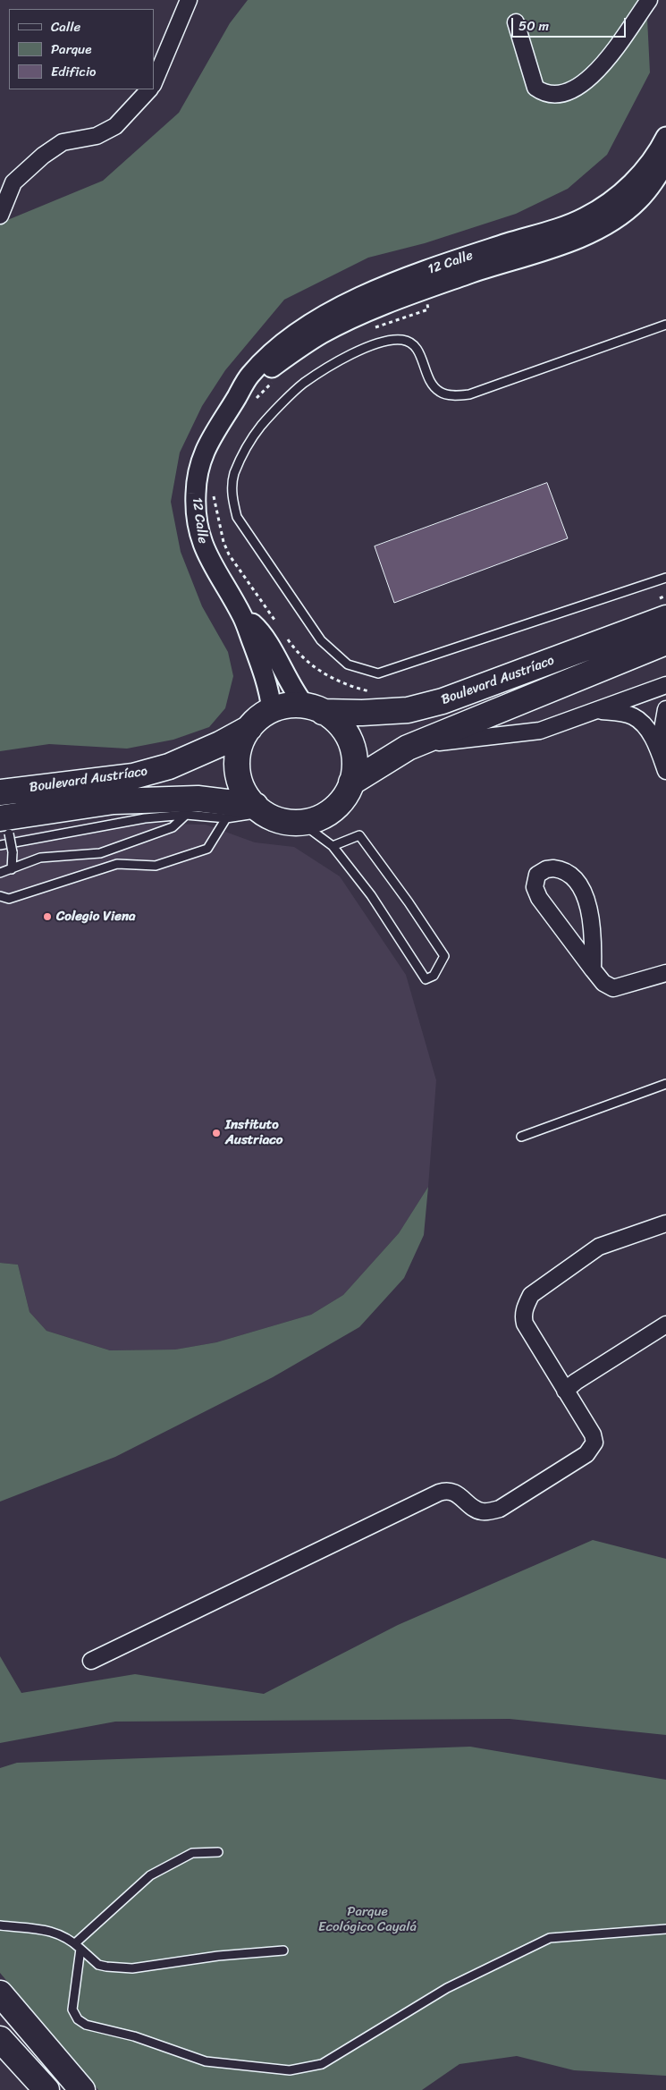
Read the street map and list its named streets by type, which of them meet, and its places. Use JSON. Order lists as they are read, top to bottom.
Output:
{
  "streets": {
    "main road": ["Boulevard Austríaco"],
    "street": ["12 Calle"]
  },
  "crossings": [
    ["12 Calle", "Boulevard Austríaco"]
  ],
  "parks": ["Parque Ecológico Cayalá"],
  "places": ["Colegio Viena", "Instituto Austriaco"],
  "legend": ["Calle", "Parque", "Edificio"],
  "scale_bar": "50 m"
}
